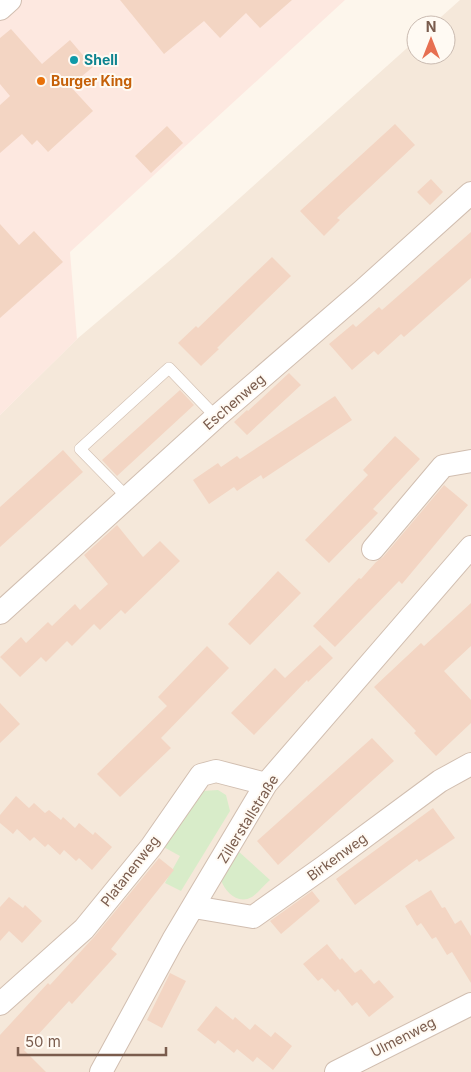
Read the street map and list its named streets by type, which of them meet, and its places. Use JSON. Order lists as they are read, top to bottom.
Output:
{
  "streets": {
    "street": [
      "Eschenweg",
      "Zillerstallstraße",
      "Birkenweg",
      "Platanenweg",
      "Ulmenweg"
    ]
  },
  "crossings": [
    ["Zillerstallstraße", "Birkenweg"],
    ["Zillerstallstraße", "Platanenweg"]
  ],
  "places": ["Shell", "Burger King"],
  "scale_bar": "50 m",
  "north": "top"
}
